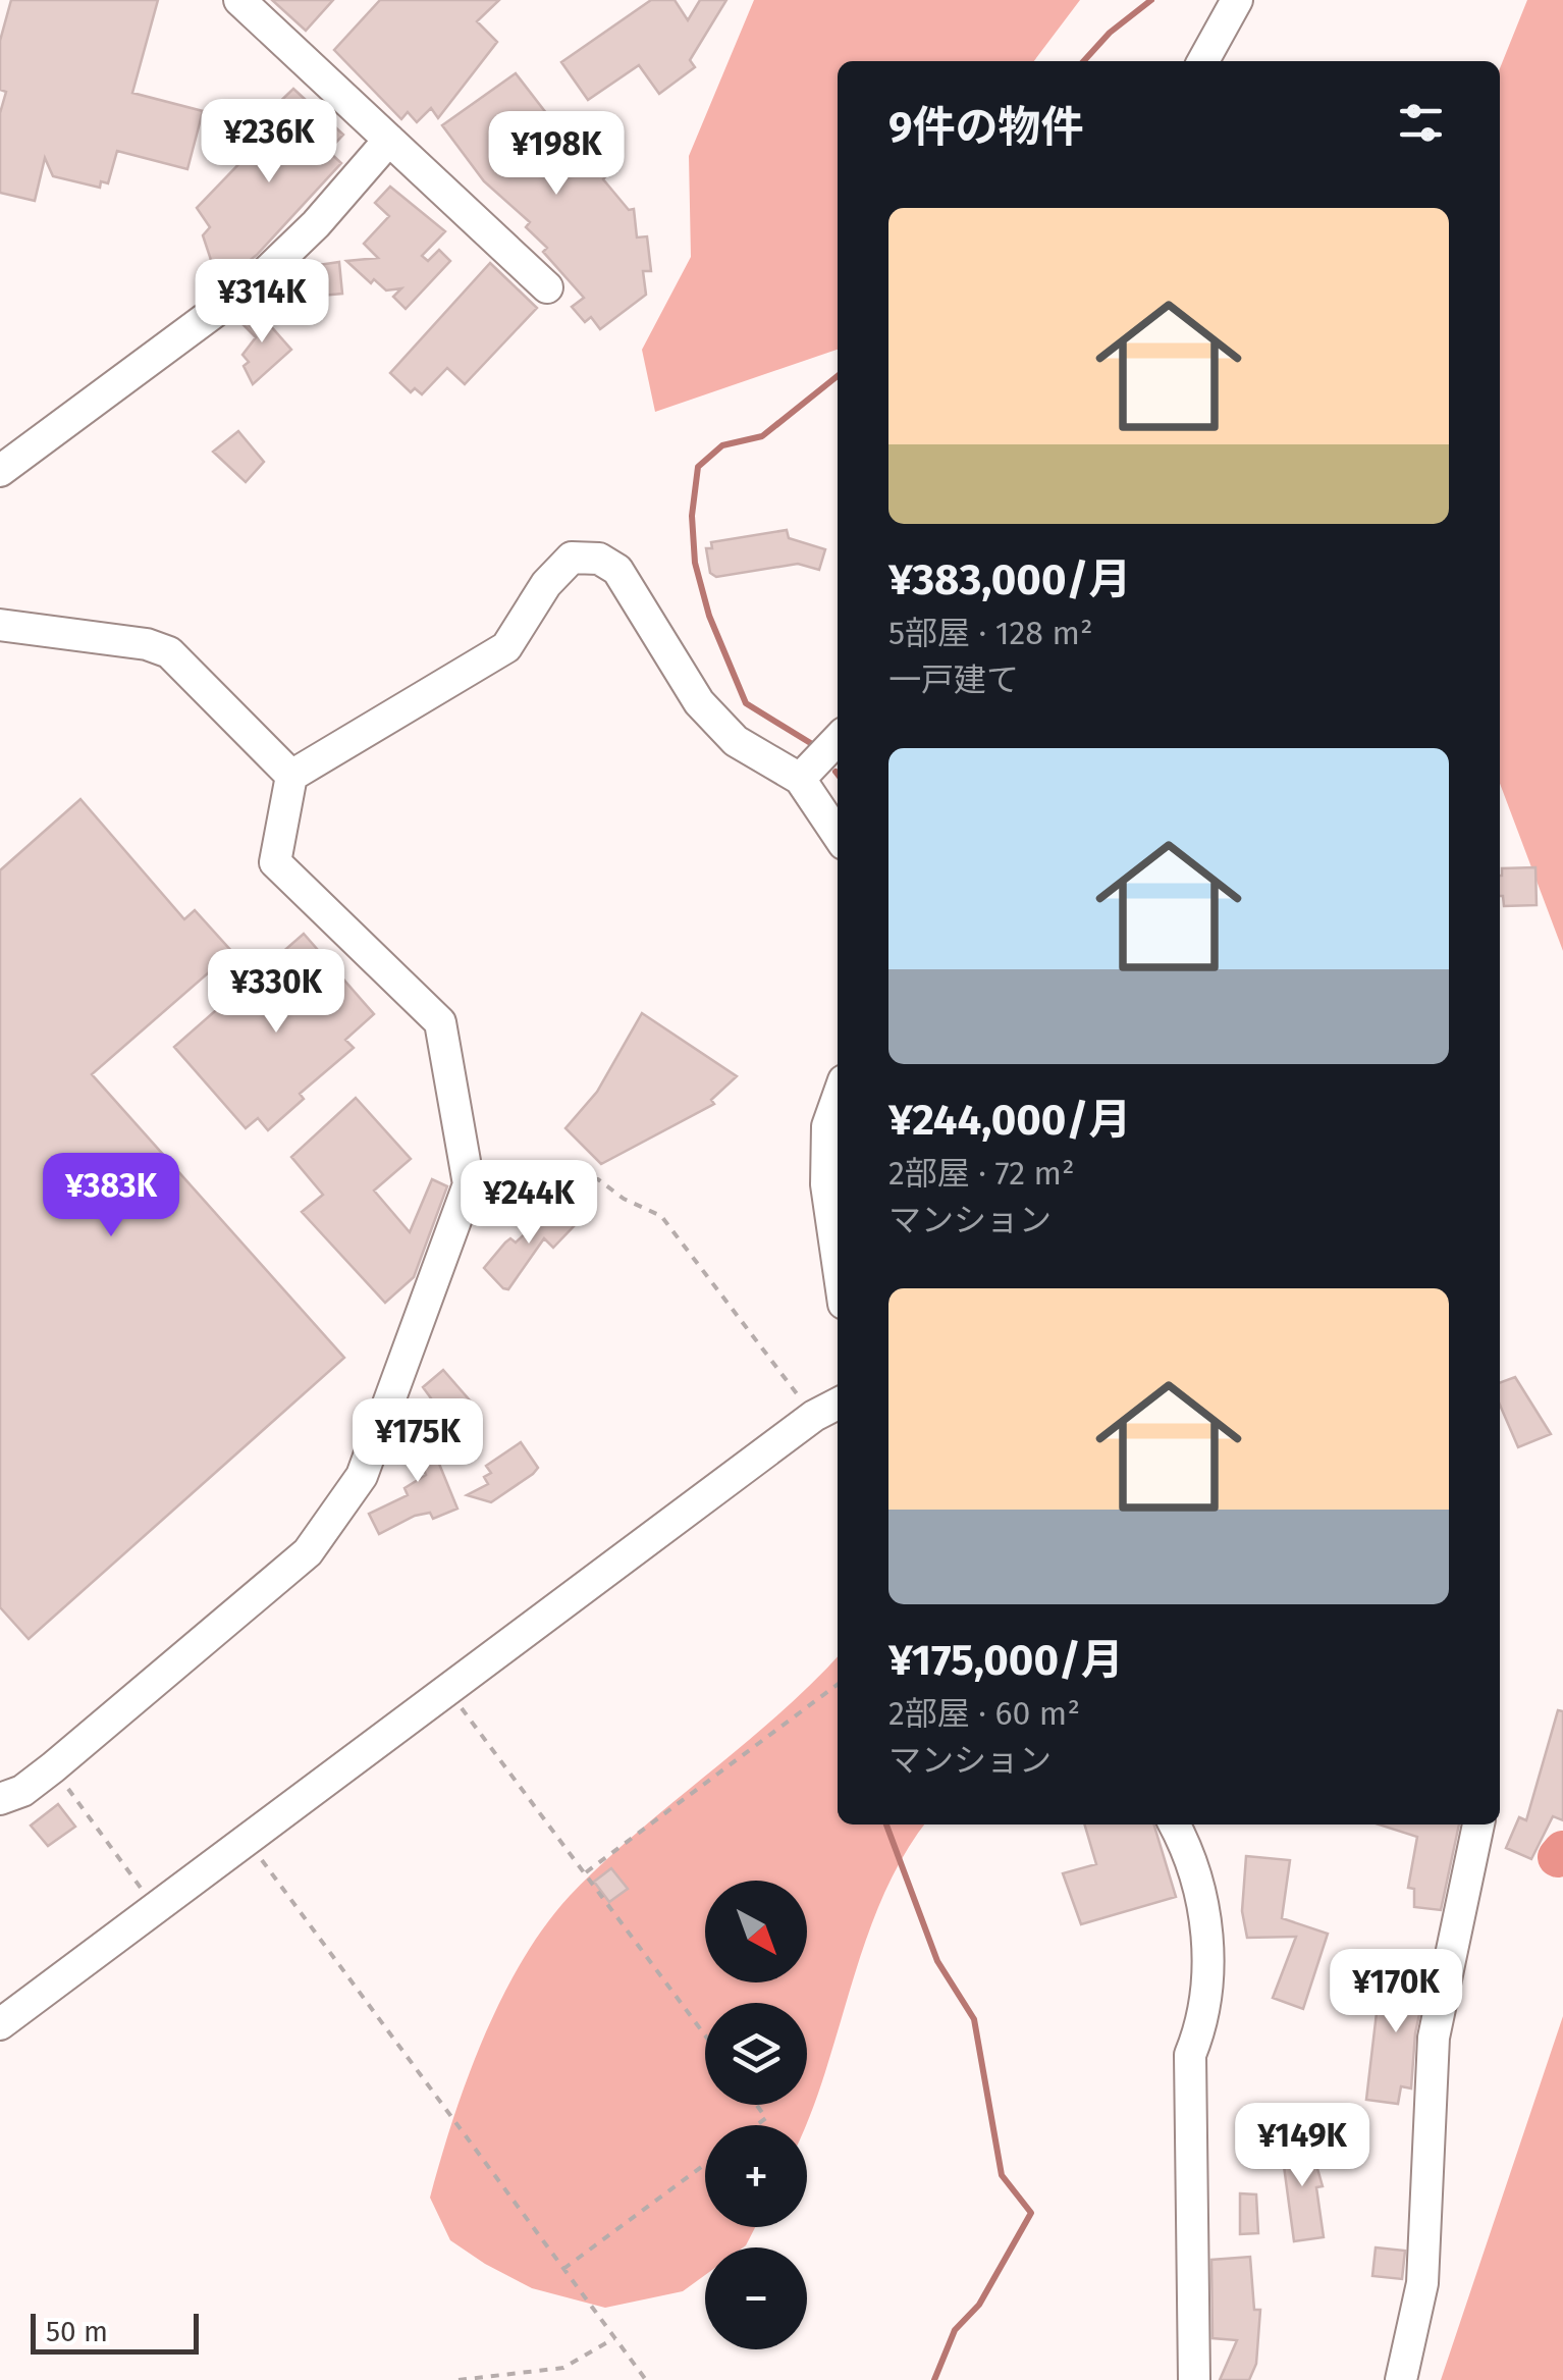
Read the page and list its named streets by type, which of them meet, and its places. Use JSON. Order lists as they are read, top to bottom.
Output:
{
  "scale_bar": "50 m",
  "north": "bottom right",
  "page": {
    "heading": "9件の物件",
    "price": [
      "¥236K",
      "¥198K",
      "¥314K",
      "¥330K",
      "¥383K",
      "¥244K",
      "¥175K",
      "¥170K",
      "¥149K"
    ],
    "list": [
      {
        "name": "¥383,000/月",
        "note": "5部屋 · 128 m² · 一戸建て"
      },
      {
        "name": "¥244,000/月",
        "note": "2部屋 · 72 m² · マンション"
      },
      {
        "name": "¥175,000/月",
        "note": "2部屋 · 60 m² · マンション"
      }
    ],
    "map_buttons": ["+", "−"],
    "scale": "50 m"
  }
}
